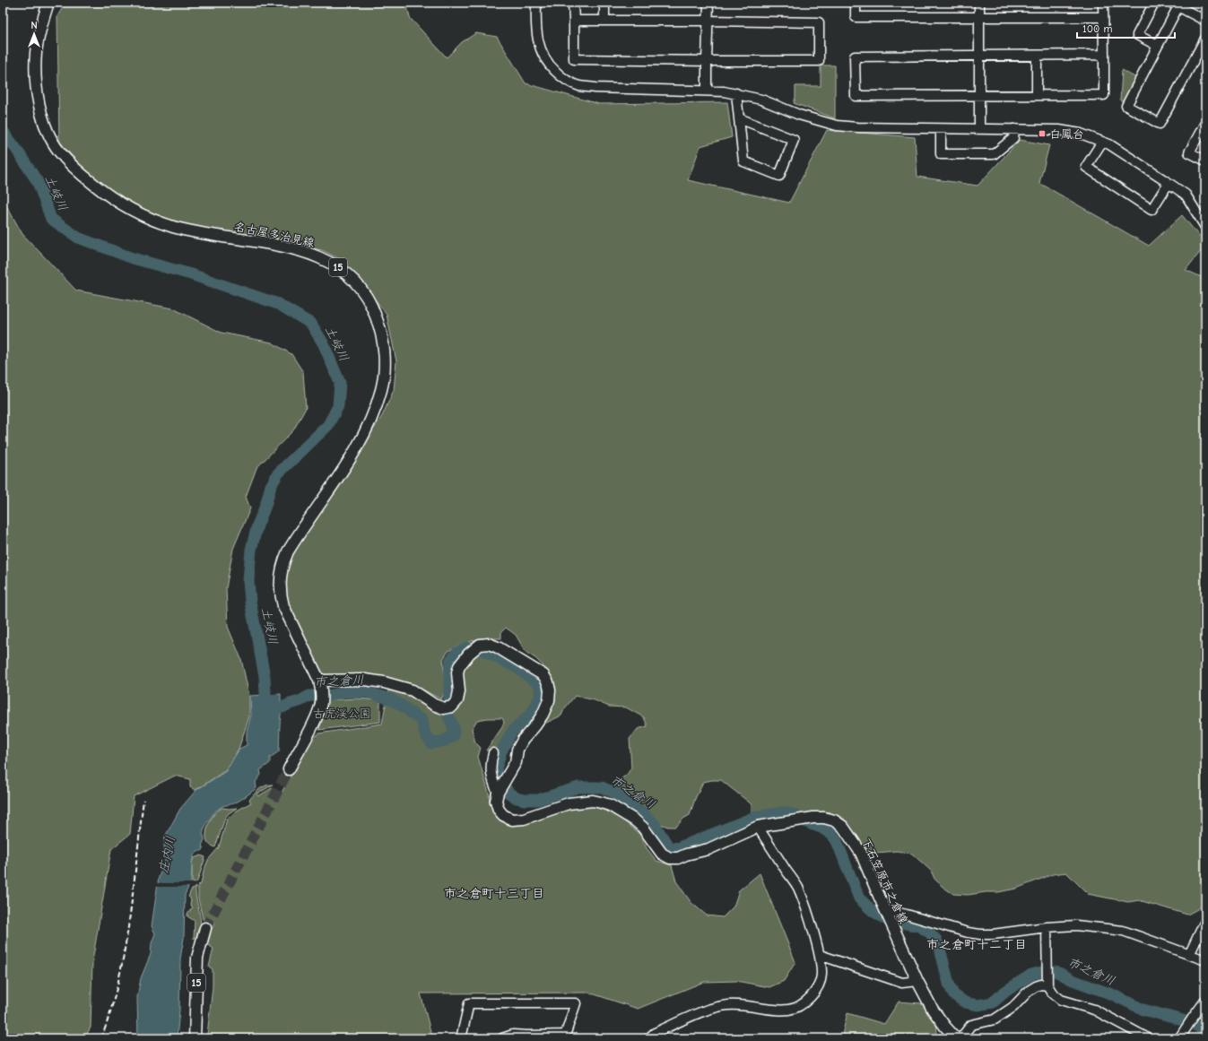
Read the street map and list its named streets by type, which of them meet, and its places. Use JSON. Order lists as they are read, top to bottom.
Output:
{
  "streets": {
    "main road": ["名古屋多治見線", "15", "下石笠原市之倉線"]
  },
  "districts": ["市之倉町十三丁目", "市之倉町十二丁目"],
  "water": ["土岐川", "市之倉川", "庄内川"],
  "parks": ["古虎渓公園"],
  "places": {
    "transit": ["白鳳台"]
  },
  "scale_bar": "100 m",
  "north": "top"
}
